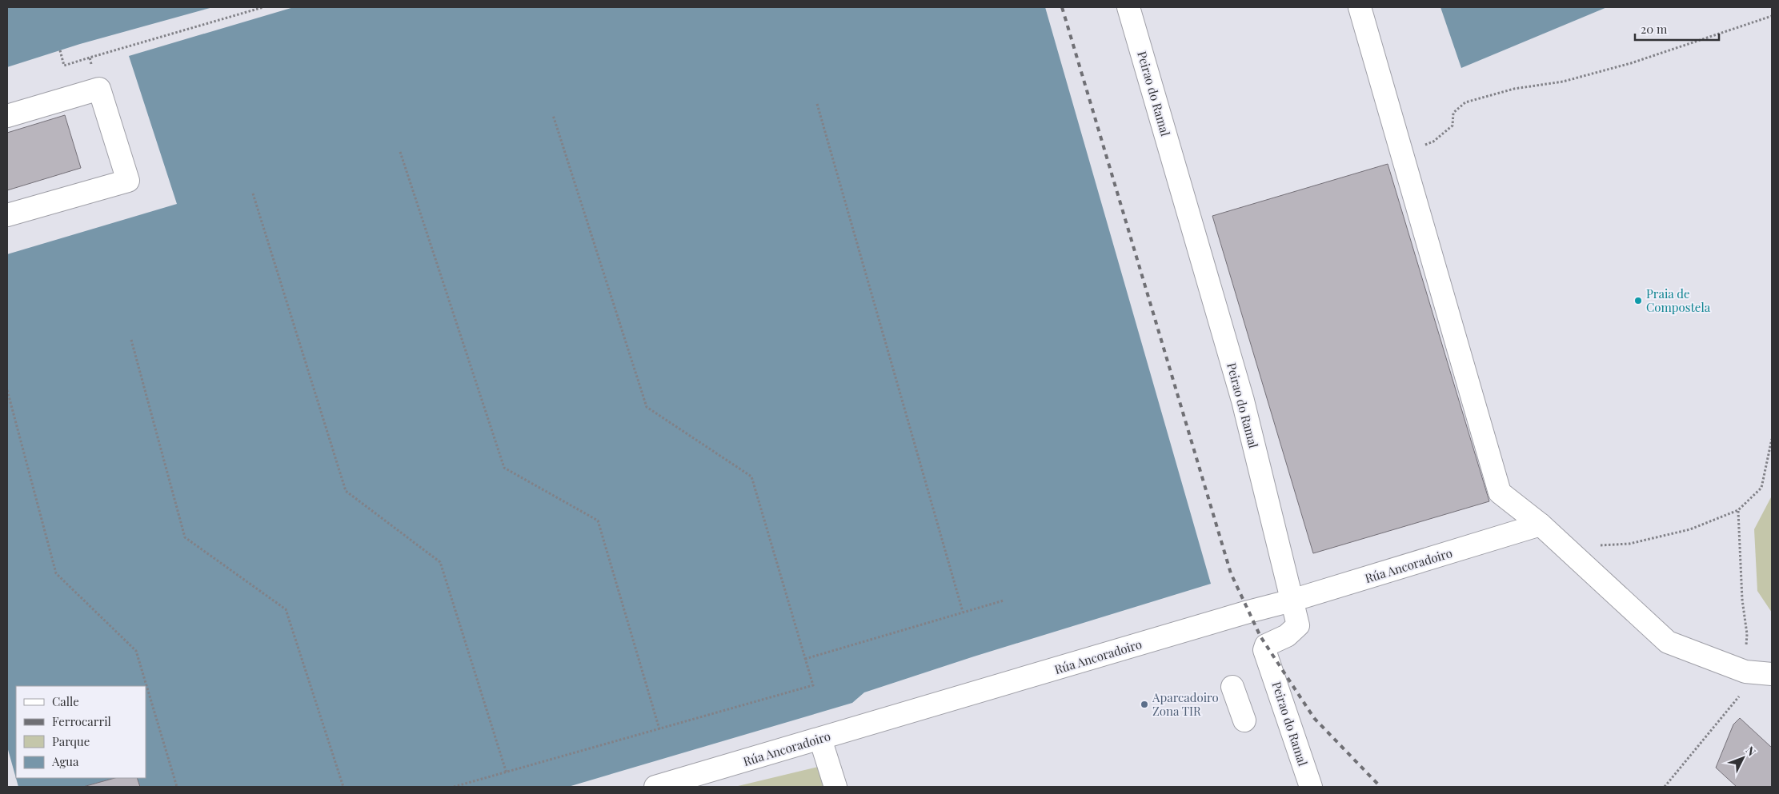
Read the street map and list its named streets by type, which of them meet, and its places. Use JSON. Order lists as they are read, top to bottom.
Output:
{
  "streets": {
    "street": ["Peirao do Ramal", "Rúa Ancoradoiro"]
  },
  "crossings": [
    ["Peirao do Ramal", "Rúa Ancoradoiro"]
  ],
  "places": ["Praia de Compostela", "Aparcadoiro Zona TIR"],
  "legend": [
    "Calle",
    "Ferrocarril",
    "Parque",
    "Agua"
  ],
  "scale_bar": "20 m",
  "north": "top right"
}
